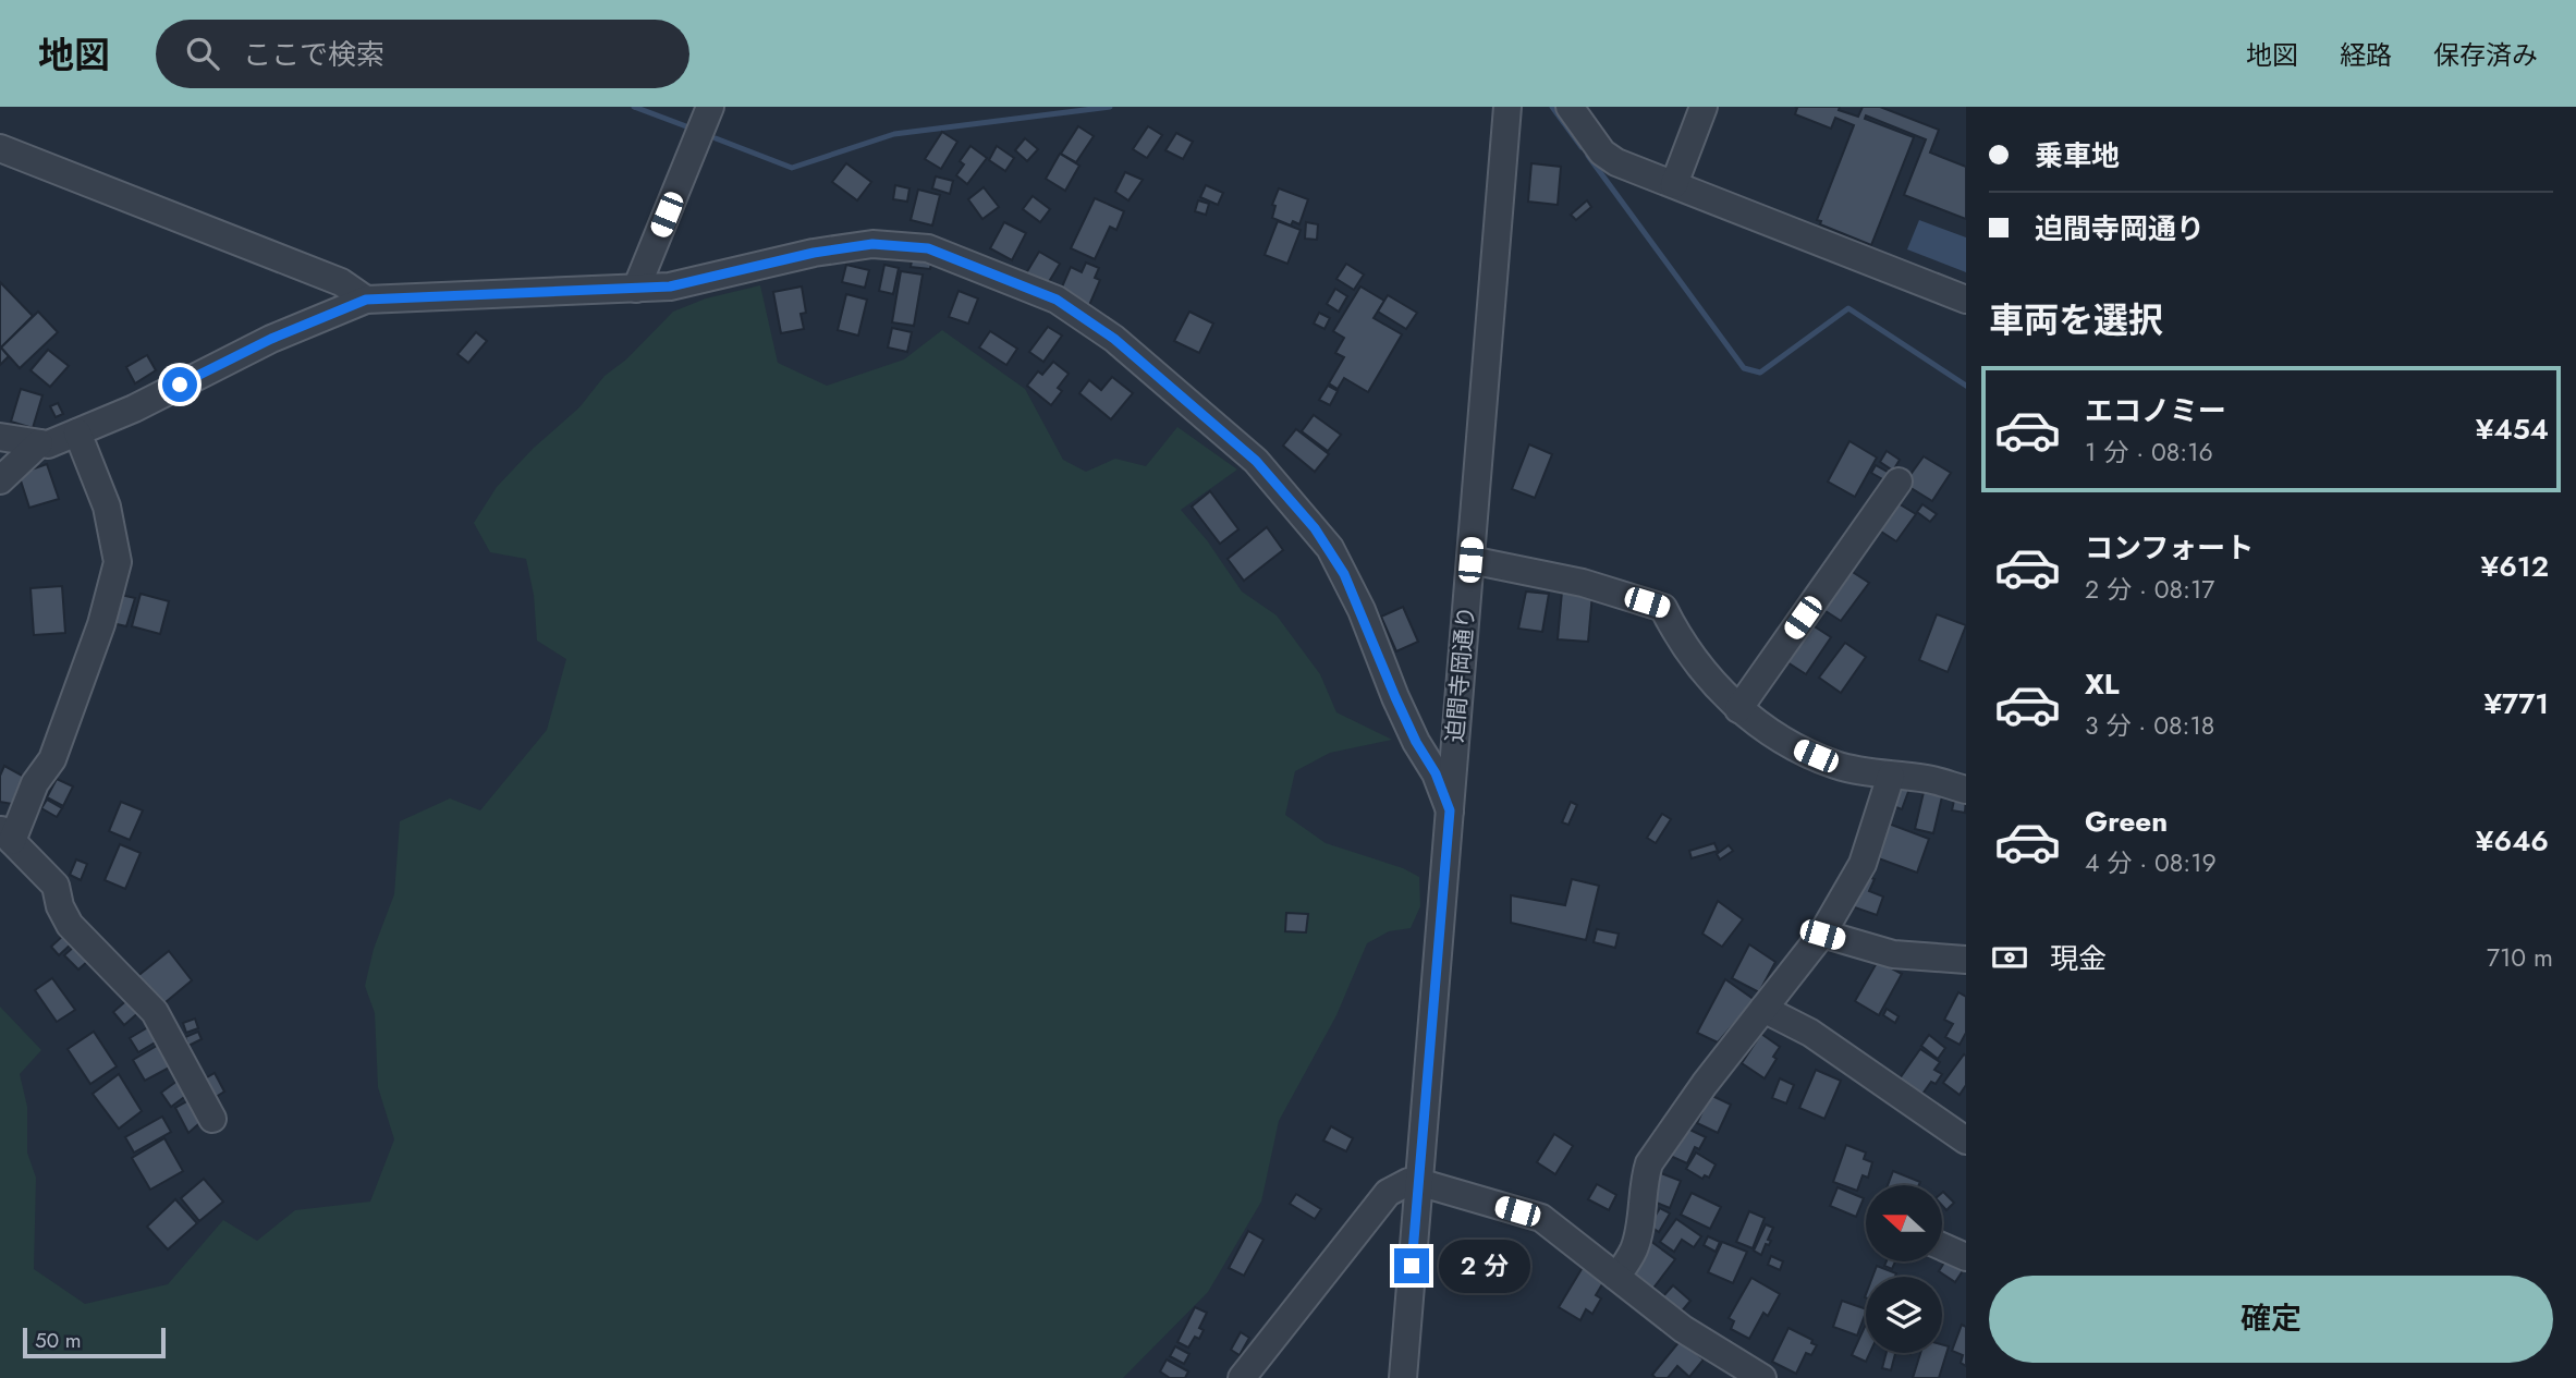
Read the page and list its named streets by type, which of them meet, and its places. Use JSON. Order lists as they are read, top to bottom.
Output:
{
  "streets": {
    "street": ["迫間寺岡通り"]
  },
  "scale_bar": "50 m",
  "north": "left",
  "page": {
    "header": "地図",
    "search": "ここで検索",
    "nav": ["地図", "経路", "保存済み"],
    "banner": ["乗車地", "迫間寺岡通り"],
    "heading": "車両を選択",
    "list": [
      {
        "name": "エコノミー",
        "note": "1 分 · 08:16",
        "value": "¥454"
      },
      {
        "name": "コンフォート",
        "note": "2 分 · 08:17",
        "value": "¥612"
      },
      {
        "name": "XL",
        "note": "3 分 · 08:18",
        "value": "¥771"
      },
      {
        "name": "Green",
        "note": "4 分 · 08:19",
        "value": "¥646"
      }
    ],
    "pay": ["現金", "710 m"],
    "bubble": "2 分",
    "buttons": "確定",
    "scale": "50 m"
  }
}
